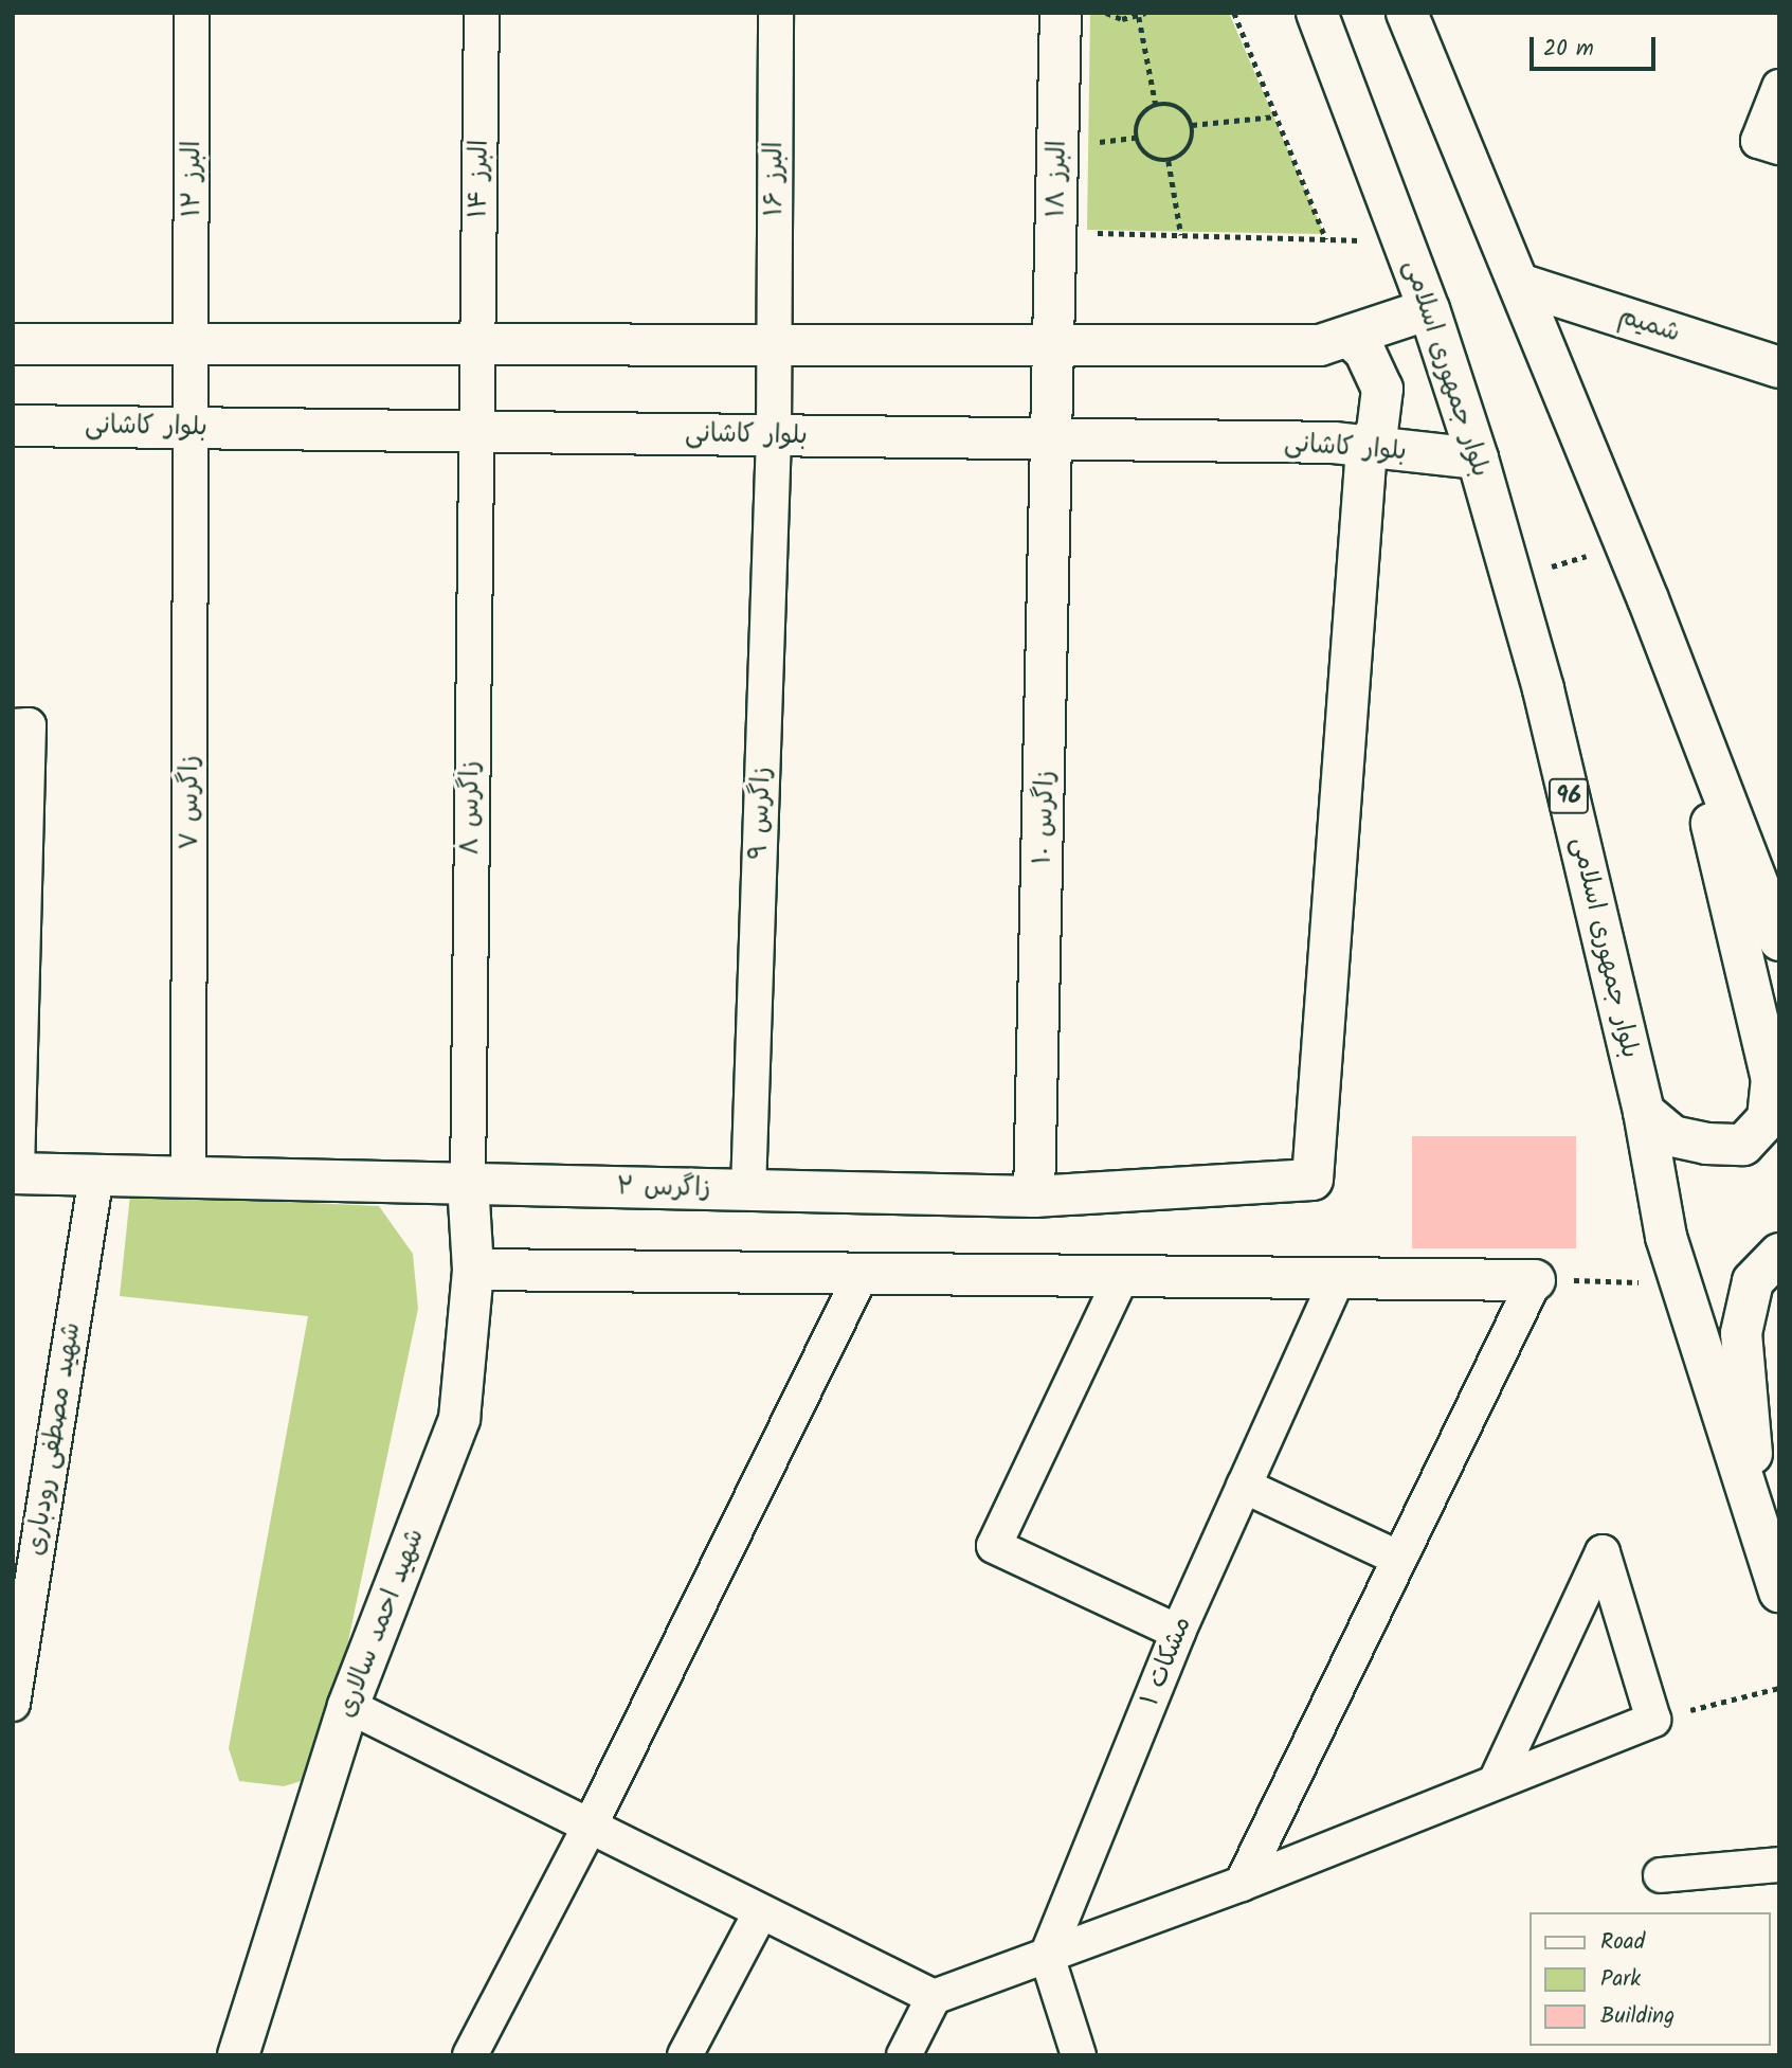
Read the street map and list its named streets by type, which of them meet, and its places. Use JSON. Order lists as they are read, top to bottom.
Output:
{
  "streets": {
    "main road": [
      "البرز ۱۸",
      "شمیم",
      "بلوار جمهوری اسلامی",
      "بلوار کاشانی",
      "96",
      "زاگرس ۱۰",
      "زاگرس ۲",
      "شهید احمد سالاری"
    ],
    "street": [
      "البرز ۱۲",
      "البرز ۱۴",
      "البرز ۱۶",
      "زاگرس ۷",
      "زاگرس ۸",
      "زاگرس ۹",
      "شهید مصطفی رودباری",
      "مشکات ۱"
    ]
  },
  "crossings": [
    ["البرز ۱۲", "بلوار کاشانی"],
    ["البرز ۱۲", "زاگرس ۷"],
    ["البرز ۱۴", "بلوار کاشانی"],
    ["البرز ۱۴", "زاگرس ۸"],
    ["البرز ۱۶", "بلوار کاشانی"],
    ["البرز ۱۶", "زاگرس ۹"],
    ["البرز ۱۸", "بلوار کاشانی"],
    ["البرز ۱۸", "زاگرس ۱۰"],
    ["بلوار جمهوری اسلامی", "بلوار کاشانی"],
    ["بلوار کاشانی", "زاگرس ۷"],
    ["بلوار کاشانی", "زاگرس ۸"],
    ["بلوار کاشانی", "زاگرس ۹"],
    ["بلوار کاشانی", "زاگرس ۱۰"],
    ["بلوار کاشانی", "زاگرس ۲"],
    ["زاگرس ۷", "زاگرس ۲"],
    ["زاگرس ۸", "زاگرس ۲"],
    ["زاگرس ۸", "شهید احمد سالاری"],
    ["زاگرس ۹", "زاگرس ۲"],
    ["زاگرس ۱۰", "زاگرس ۲"],
    ["زاگرس ۲", "شهید مصطفی رودباری"],
    ["زاگرس ۲", "شهید احمد سالاری"]
  ],
  "legend": ["Road", "Park", "Building"],
  "scale_bar": "20 m"
}
